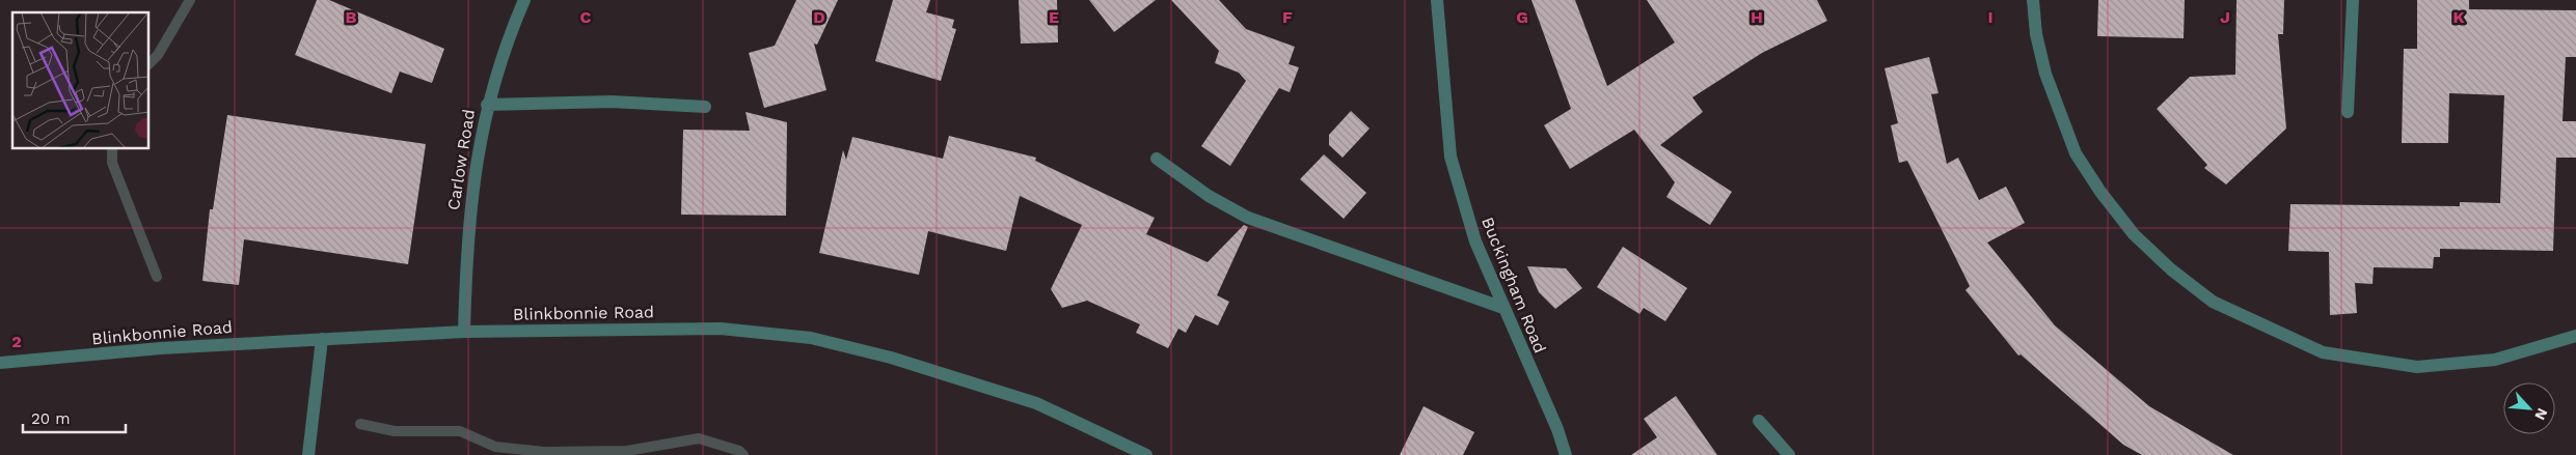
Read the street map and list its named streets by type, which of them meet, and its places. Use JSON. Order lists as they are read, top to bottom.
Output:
{
  "streets": {
    "street": ["Carlow Road", "Buckingham Road", "Blinkbonnie Road"]
  },
  "crossings": [
    ["Carlow Road", "Blinkbonnie Road"]
  ],
  "scale_bar": "20 m",
  "north": "bottom right",
  "grid": {
    "columns": [
      "B",
      "C",
      "D",
      "E",
      "F",
      "G",
      "H",
      "I",
      "J",
      "K"
    ],
    "rows": ["2"]
  }
}
